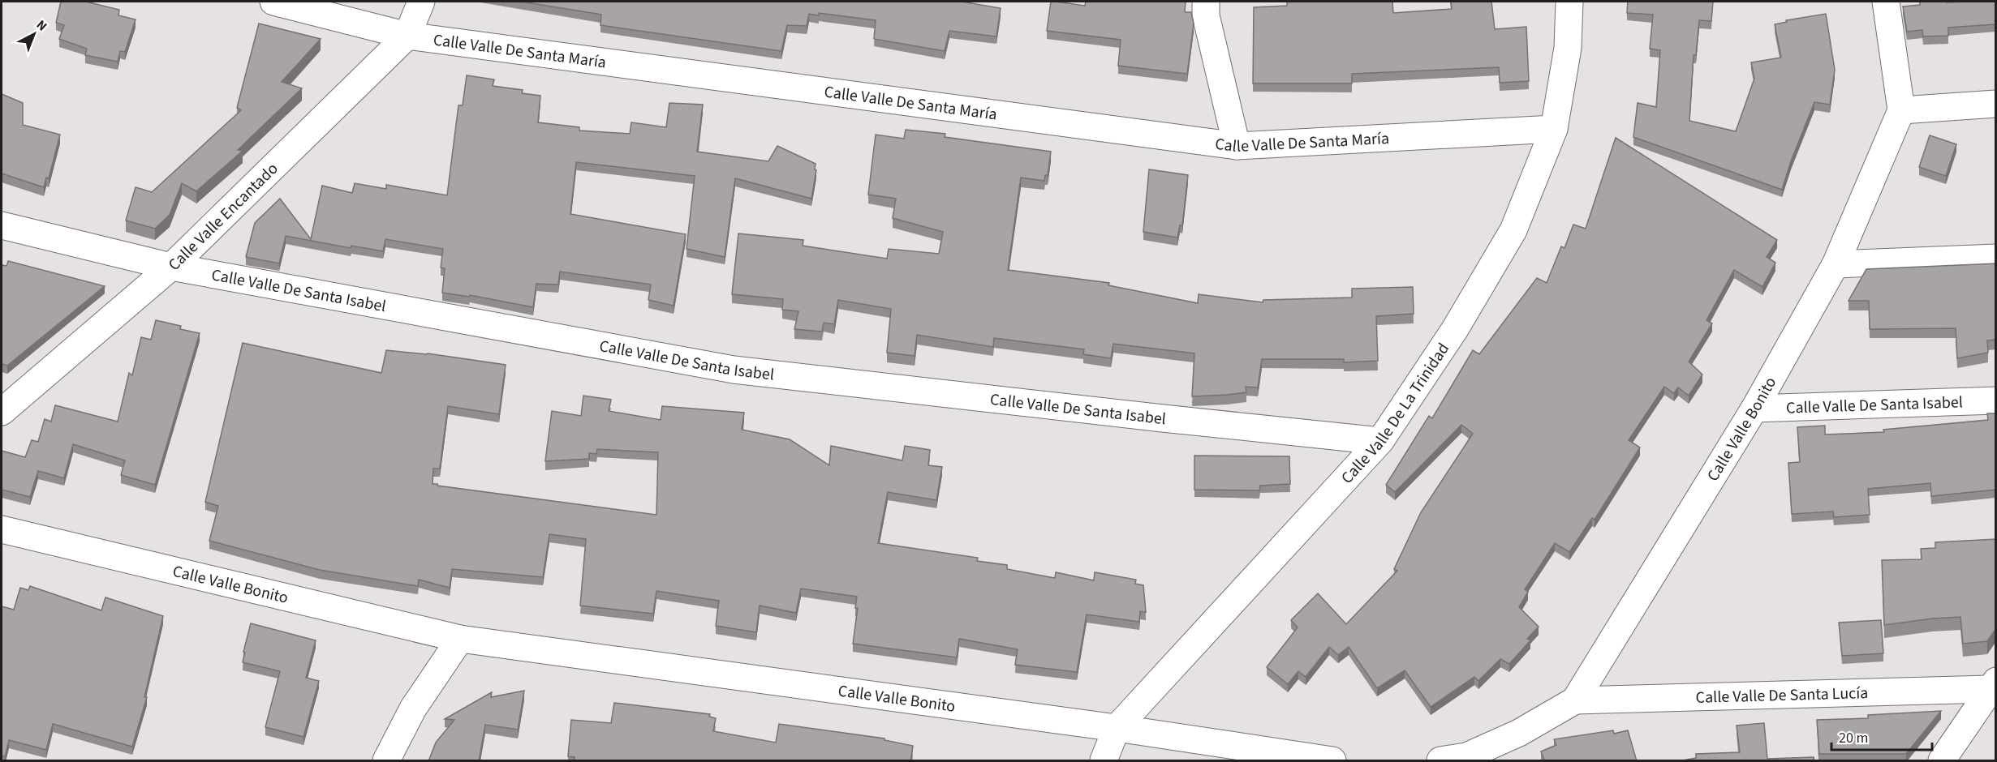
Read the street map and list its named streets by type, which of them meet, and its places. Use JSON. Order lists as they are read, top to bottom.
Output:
{
  "streets": {
    "street": [
      "Calle Valle De Santa María",
      "Calle Valle Encantado",
      "Calle Valle De Santa Isabel",
      "Calle Valle De La Trinidad",
      "Calle Valle Bonito",
      "Calle Valle De Santa Lucía"
    ]
  },
  "crossings": [
    ["Calle Valle De Santa María", "Calle Valle Encantado"],
    ["Calle Valle De Santa María", "Calle Valle De La Trinidad"],
    ["Calle Valle Encantado", "Calle Valle De Santa Isabel"],
    ["Calle Valle De Santa Isabel", "Calle Valle De La Trinidad"],
    ["Calle Valle De Santa Isabel", "Calle Valle Bonito"],
    ["Calle Valle De La Trinidad", "Calle Valle Bonito"],
    ["Calle Valle Bonito", "Calle Valle De Santa Lucía"]
  ],
  "scale_bar": "20 m",
  "north": "top right"
}
